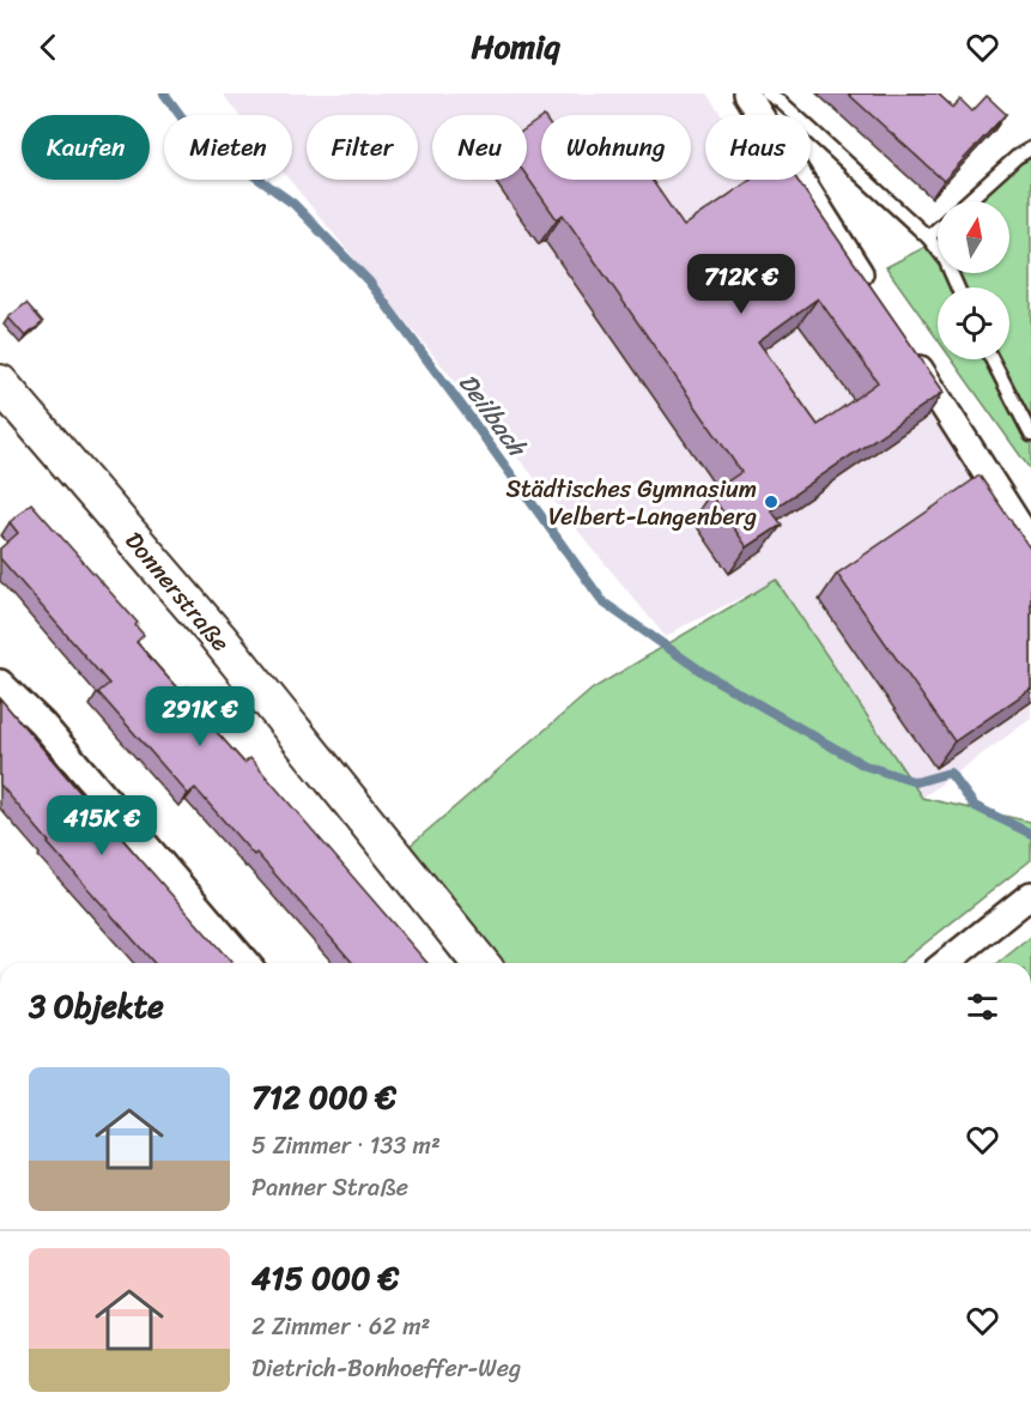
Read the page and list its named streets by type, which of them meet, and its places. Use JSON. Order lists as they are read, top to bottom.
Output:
{
  "streets": {
    "main road": ["Donnerstraße"]
  },
  "water": ["Deilbach"],
  "places": ["Städtisches Gymnasium Velbert-Langenberg"],
  "north": "top",
  "page": {
    "header": "Homiq",
    "chip": [
      "Kaufen",
      "Mieten",
      "Filter",
      "Neu",
      "Wohnung",
      "Haus"
    ],
    "price": ["712K €", "291K €", "415K €"],
    "heading": "3 Objekte",
    "list": [
      {
        "name": "712 000 €",
        "note": "5 Zimmer · 133 m² · Panner Straße"
      },
      {
        "name": "415 000 €",
        "note": "2 Zimmer · 62 m² · Dietrich-Bonhoeffer-Weg"
      }
    ]
  }
}
